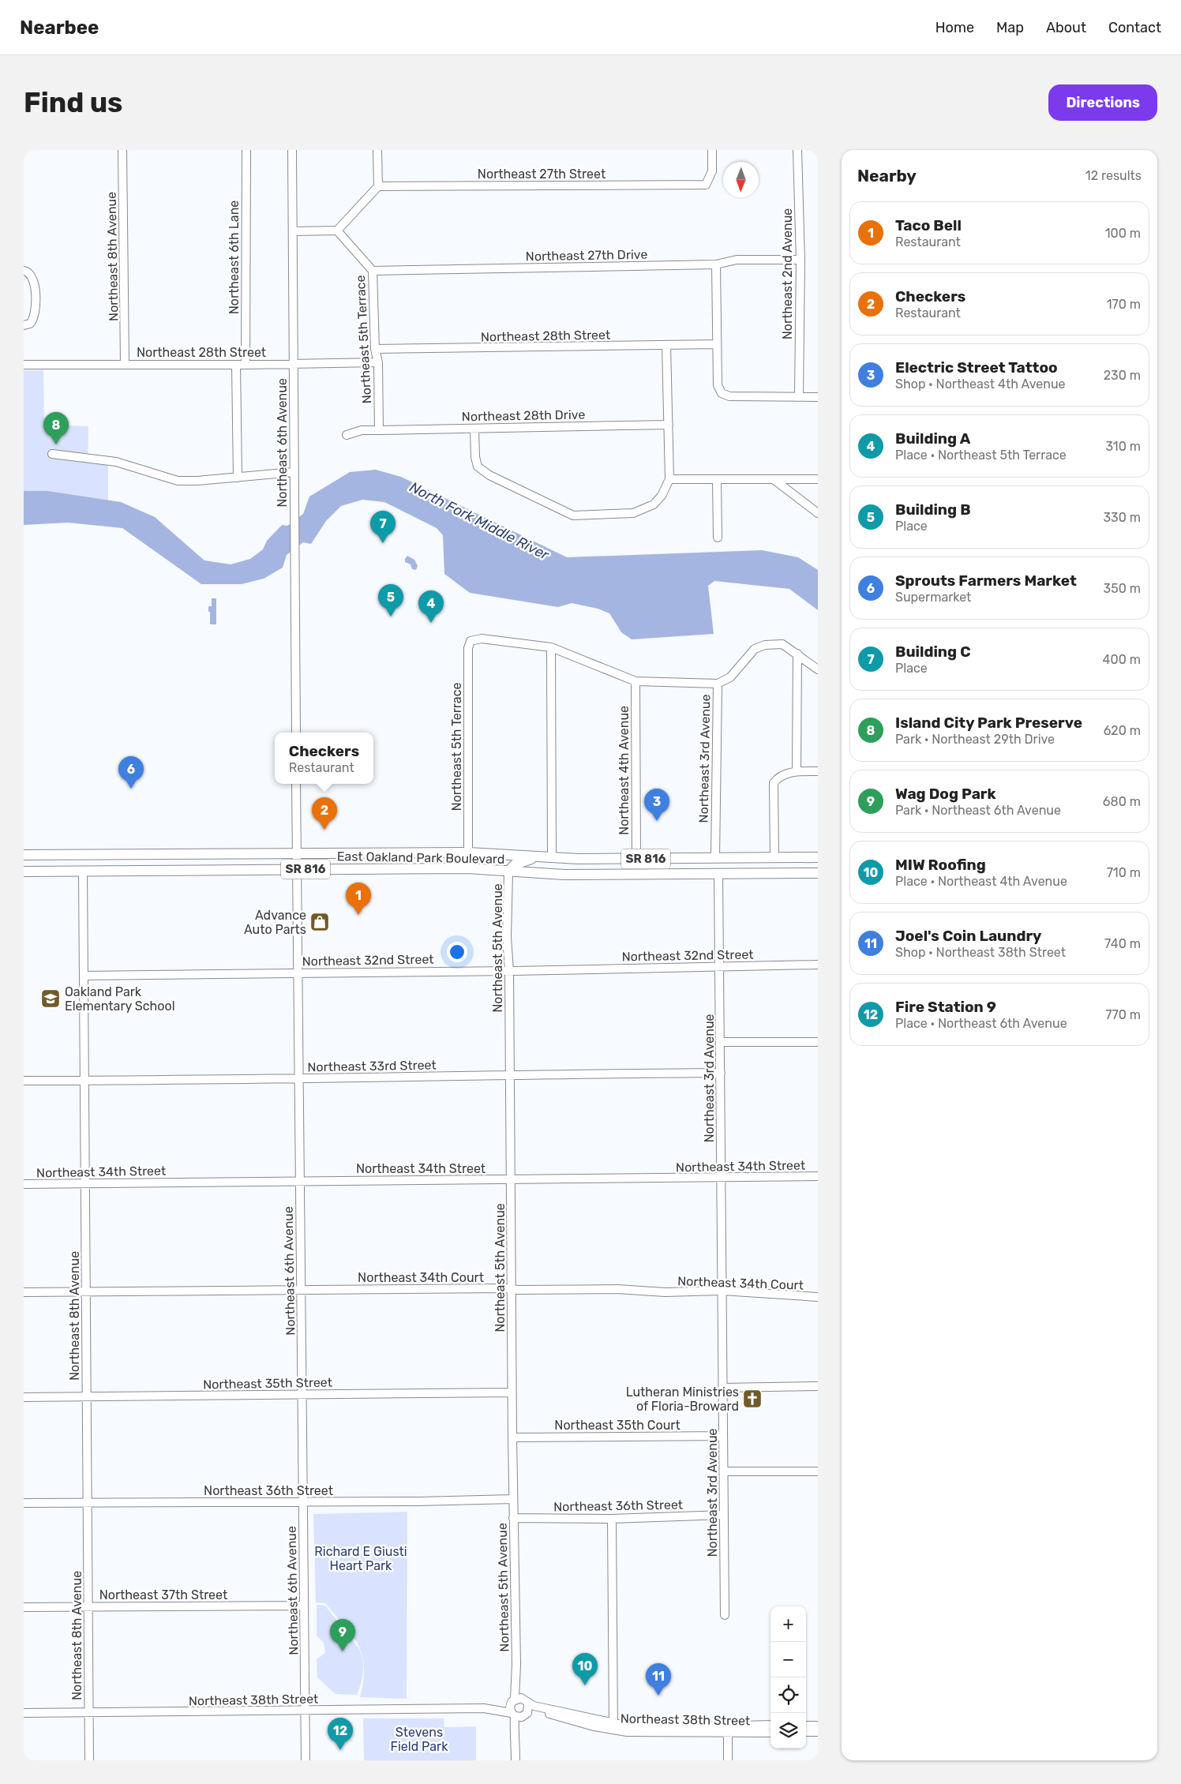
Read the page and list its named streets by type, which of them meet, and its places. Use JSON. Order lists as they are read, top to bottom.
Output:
{
  "streets": {
    "main road": ["East Oakland Park Boulevard", "SR 816"],
    "street": [
      "Northeast 27th Street",
      "Northeast 27th Drive",
      "Northeast 8th Avenue",
      "Northeast 6th Lane",
      "Northeast 2nd Avenue",
      "Northeast 28th Street",
      "Northeast 5th Terrace",
      "Northeast 28th Drive",
      "Northeast 6th Avenue",
      "Northeast 3rd Avenue",
      "Northeast 4th Avenue",
      "Northeast 5th Avenue",
      "Northeast 32nd Street",
      "Northeast 33rd Street",
      "Northeast 34th Street",
      "Northeast 34th Court",
      "Northeast 35th Street",
      "Northeast 35th Court",
      "Northeast 36th Street",
      "Northeast 37th Street",
      "Northeast 38th Street"
    ]
  },
  "crossings": [
    ["Northeast 27th Drive", "Northeast 2nd Avenue"],
    ["Northeast 27th Drive", "Northeast 5th Terrace"],
    ["Northeast 8th Avenue", "Northeast 28th Street"],
    ["Northeast 8th Avenue", "East Oakland Park Boulevard"],
    ["Northeast 8th Avenue", "Northeast 32nd Street"],
    ["Northeast 8th Avenue", "Northeast 33rd Street"],
    ["Northeast 8th Avenue", "Northeast 34th Street"],
    ["Northeast 8th Avenue", "Northeast 34th Court"],
    ["Northeast 8th Avenue", "Northeast 35th Street"],
    ["Northeast 8th Avenue", "Northeast 36th Street"],
    ["Northeast 8th Avenue", "Northeast 37th Street"],
    ["Northeast 8th Avenue", "Northeast 38th Street"],
    ["Northeast 6th Lane", "Northeast 28th Street"],
    ["Northeast 28th Street", "Northeast 5th Terrace"],
    ["Northeast 28th Street", "Northeast 6th Avenue"],
    ["Northeast 5th Terrace", "Northeast 28th Drive"],
    ["Northeast 5th Terrace", "East Oakland Park Boulevard"],
    ["Northeast 6th Avenue", "East Oakland Park Boulevard"],
    ["Northeast 6th Avenue", "Northeast 32nd Street"],
    ["Northeast 6th Avenue", "Northeast 33rd Street"],
    ["Northeast 6th Avenue", "Northeast 34th Street"],
    ["Northeast 6th Avenue", "Northeast 34th Court"],
    ["Northeast 6th Avenue", "Northeast 35th Street"],
    ["Northeast 6th Avenue", "Northeast 36th Street"],
    ["Northeast 6th Avenue", "Northeast 37th Street"],
    ["Northeast 6th Avenue", "Northeast 38th Street"],
    ["Northeast 3rd Avenue", "East Oakland Park Boulevard"],
    ["Northeast 3rd Avenue", "Northeast 32nd Street"],
    ["Northeast 3rd Avenue", "Northeast 33rd Street"],
    ["Northeast 3rd Avenue", "Northeast 34th Street"],
    ["Northeast 3rd Avenue", "Northeast 34th Court"],
    ["Northeast 3rd Avenue", "Northeast 35th Court"],
    ["Northeast 3rd Avenue", "Northeast 36th Street"],
    ["Northeast 4th Avenue", "East Oakland Park Boulevard"],
    ["East Oakland Park Boulevard", "Northeast 5th Avenue"],
    ["Northeast 5th Avenue", "Northeast 32nd Street"],
    ["Northeast 5th Avenue", "Northeast 33rd Street"],
    ["Northeast 5th Avenue", "Northeast 34th Street"],
    ["Northeast 5th Avenue", "Northeast 34th Court"],
    ["Northeast 5th Avenue", "Northeast 35th Street"],
    ["Northeast 5th Avenue", "Northeast 35th Court"],
    ["Northeast 5th Avenue", "Northeast 36th Street"],
    ["Northeast 5th Avenue", "Northeast 38th Street"]
  ],
  "water": ["North Fork Middle River"],
  "parks": ["Richard E Giusti Heart Park", "Stevens Field Park"],
  "places": {
    "shop": ["Advance Auto Parts"],
    "school or university": ["Oakland Park Elementary School"],
    "church": ["Lutheran Ministries of Floria-Broward"]
  },
  "north": "bottom",
  "page": {
    "header": "Nearbee",
    "nav": [
      "Home",
      "Map",
      "About",
      "Contact"
    ],
    "buttons": "Directions",
    "title": "Find us",
    "heading": ["Nearby", "12 results"],
    "list": [
      {
        "mark": "1",
        "name": "Taco Bell",
        "note": "Restaurant",
        "value": "100 m"
      },
      {
        "mark": "2",
        "name": "Checkers",
        "note": "Restaurant",
        "value": "170 m"
      },
      {
        "mark": "3",
        "name": "Electric Street Tattoo",
        "note": "Shop · Northeast 4th Avenue",
        "value": "230 m"
      },
      {
        "mark": "4",
        "name": "Building A",
        "note": "Place · Northeast 5th Terrace",
        "value": "310 m"
      },
      {
        "mark": "5",
        "name": "Building B",
        "note": "Place",
        "value": "330 m"
      },
      {
        "mark": "6",
        "name": "Sprouts Farmers Market",
        "note": "Supermarket",
        "value": "350 m"
      },
      {
        "mark": "7",
        "name": "Building C",
        "note": "Place",
        "value": "400 m"
      },
      {
        "mark": "8",
        "name": "Island City Park Preserve",
        "note": "Park · Northeast 29th Drive",
        "value": "620 m"
      },
      {
        "mark": "9",
        "name": "Wag Dog Park",
        "note": "Park · Northeast 6th Avenue",
        "value": "680 m"
      },
      {
        "mark": "10",
        "name": "MIW Roofing",
        "note": "Place · Northeast 4th Avenue",
        "value": "710 m"
      },
      {
        "mark": "11",
        "name": "Joel's Coin Laundry",
        "note": "Shop · Northeast 38th Street",
        "value": "740 m"
      },
      {
        "mark": "12",
        "name": "Fire Station 9",
        "note": "Place · Northeast 6th Avenue",
        "value": "770 m"
      }
    ],
    "pins": [
      "8",
      "7",
      "5",
      "4",
      "6",
      "3",
      "2",
      "1",
      "9",
      "10",
      "11",
      "12"
    ],
    "popup": ["Checkers", "Restaurant"],
    "map_buttons": ["+", "−"]
  }
}
